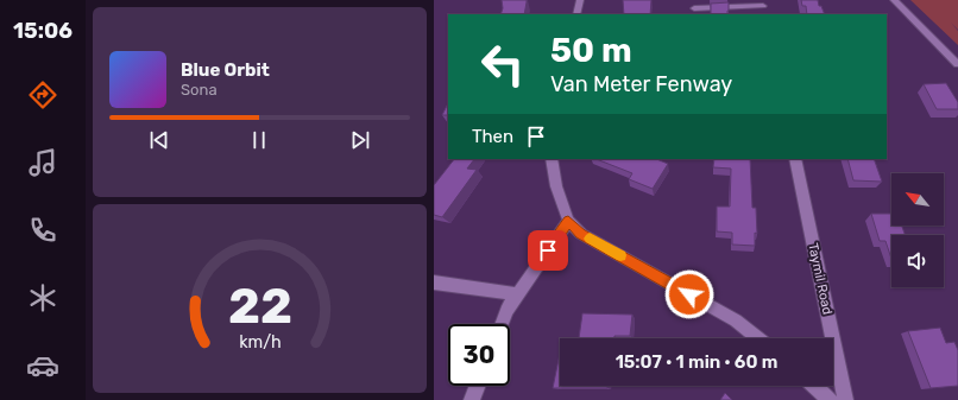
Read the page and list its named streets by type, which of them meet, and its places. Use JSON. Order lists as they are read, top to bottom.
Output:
{
  "streets": {
    "street": ["Taymil Road"]
  },
  "north": "top left",
  "page": {
    "tabs": "15:06",
    "turn": ["50 m", "Van Meter Fenway"],
    "song": ["Blue Orbit", "Sona"],
    "then": "Then",
    "limit": "30",
    "trip": "15:07 · 1 min · 60 m",
    "gauge": ["22", "km/h"]
  }
}
